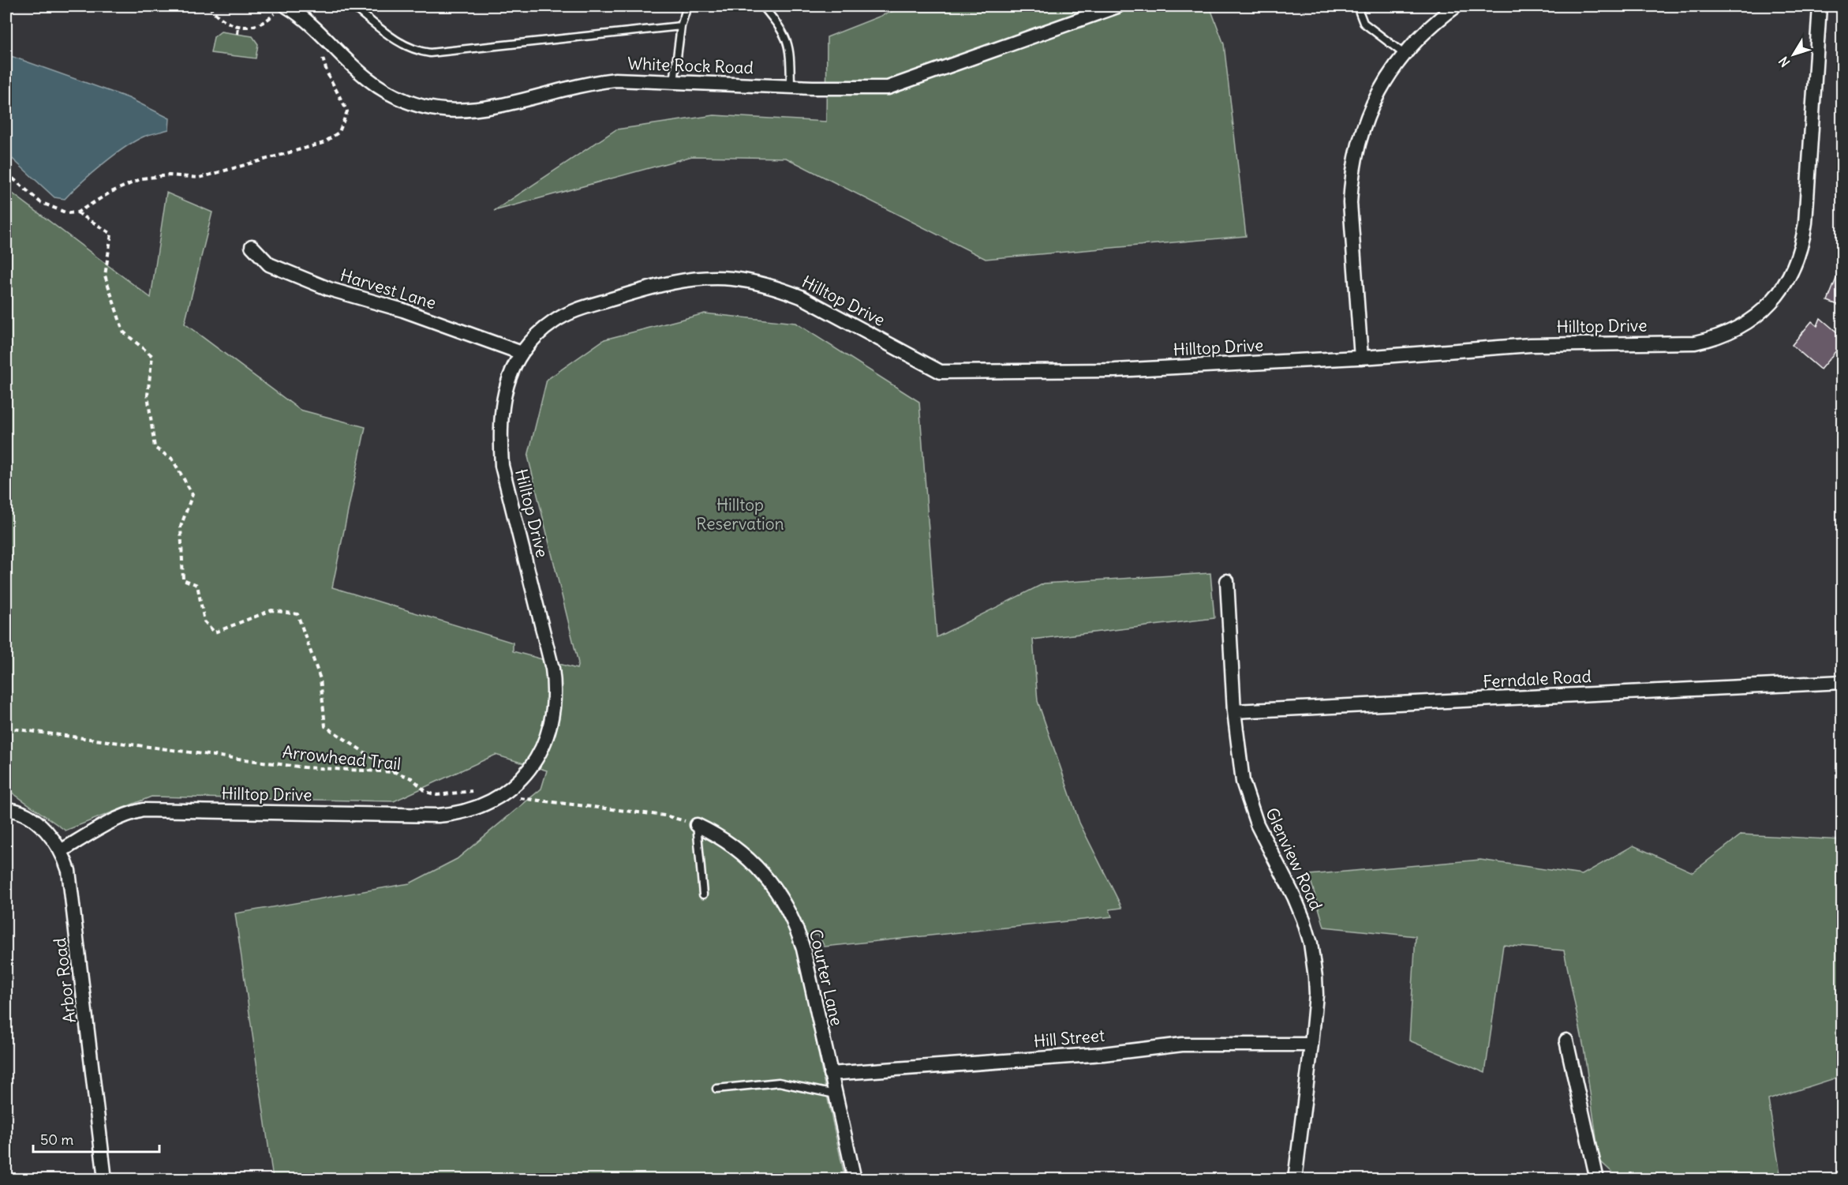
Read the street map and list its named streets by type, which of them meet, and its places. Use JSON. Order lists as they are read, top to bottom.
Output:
{
  "streets": {
    "street": [
      "White Rock Road",
      "Harvest Lane",
      "Hilltop Drive",
      "Ferndale Road",
      "Glenview Road",
      "Courter Lane",
      "Arbor Road",
      "Hill Street"
    ],
    "path": ["Arrowhead Trail"]
  },
  "crossings": [
    ["Harvest Lane", "Hilltop Drive"],
    ["Hilltop Drive", "Arbor Road"],
    ["Ferndale Road", "Glenview Road"],
    ["Glenview Road", "Hill Street"],
    ["Courter Lane", "Hill Street"]
  ],
  "parks": ["Hilltop Reservation"],
  "scale_bar": "50 m",
  "north": "bottom left"
}
